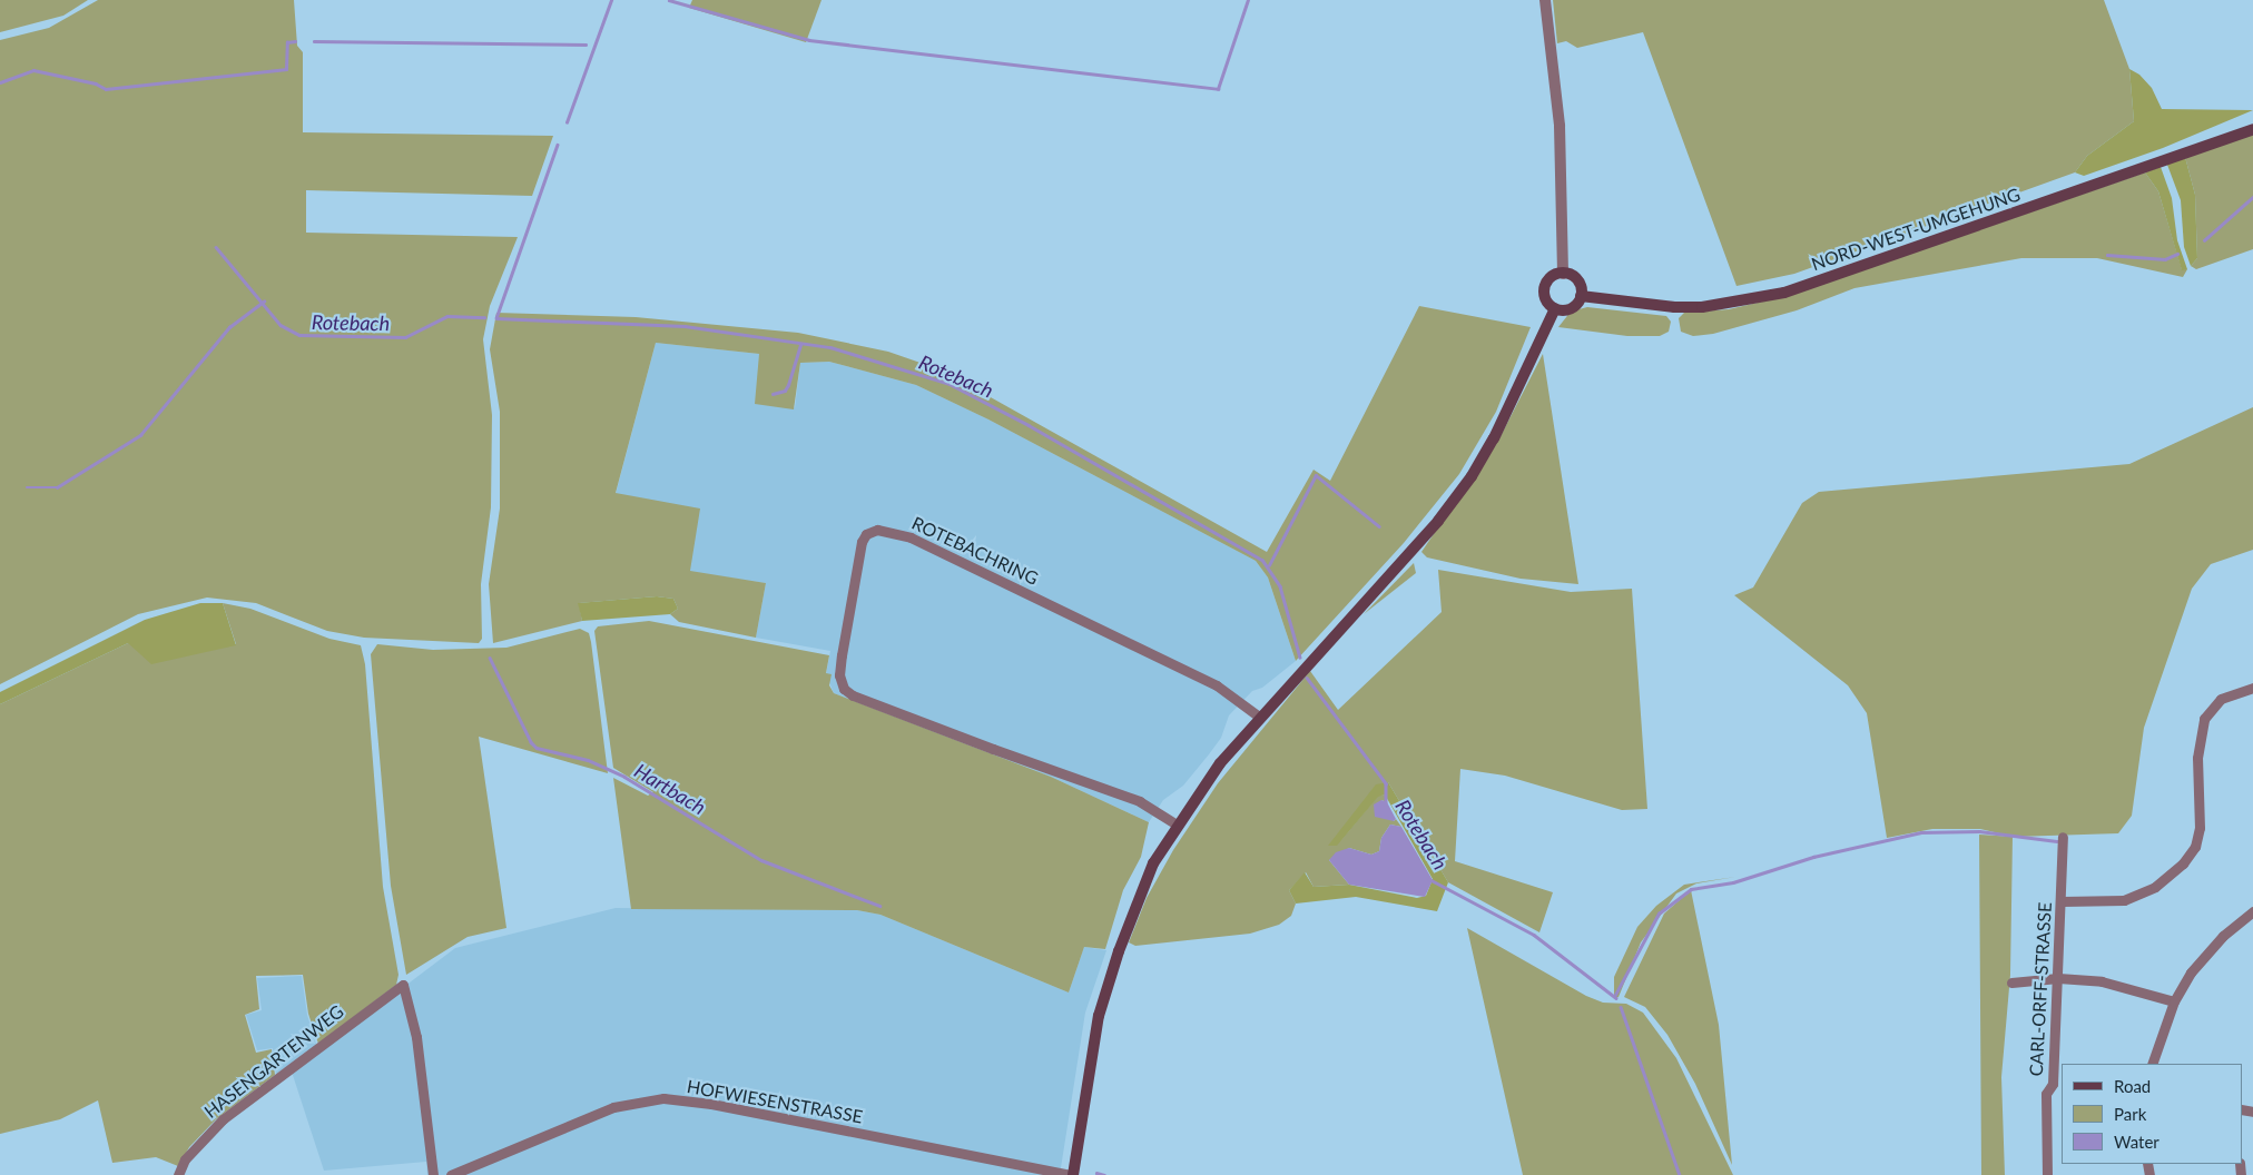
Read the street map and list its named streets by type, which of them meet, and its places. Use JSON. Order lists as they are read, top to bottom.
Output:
{
  "streets": {
    "main road": ["NORD-WEST-UMGEHUNG"],
    "street": [
      "ROTEBACHRING",
      "CARL-ORFF-STRASSE",
      "HASENGARTENWEG",
      "HOFWIESENSTRASSE"
    ]
  },
  "water": ["Rotebach", "Hartbach"],
  "legend": ["Road", "Park", "Water"]
}
